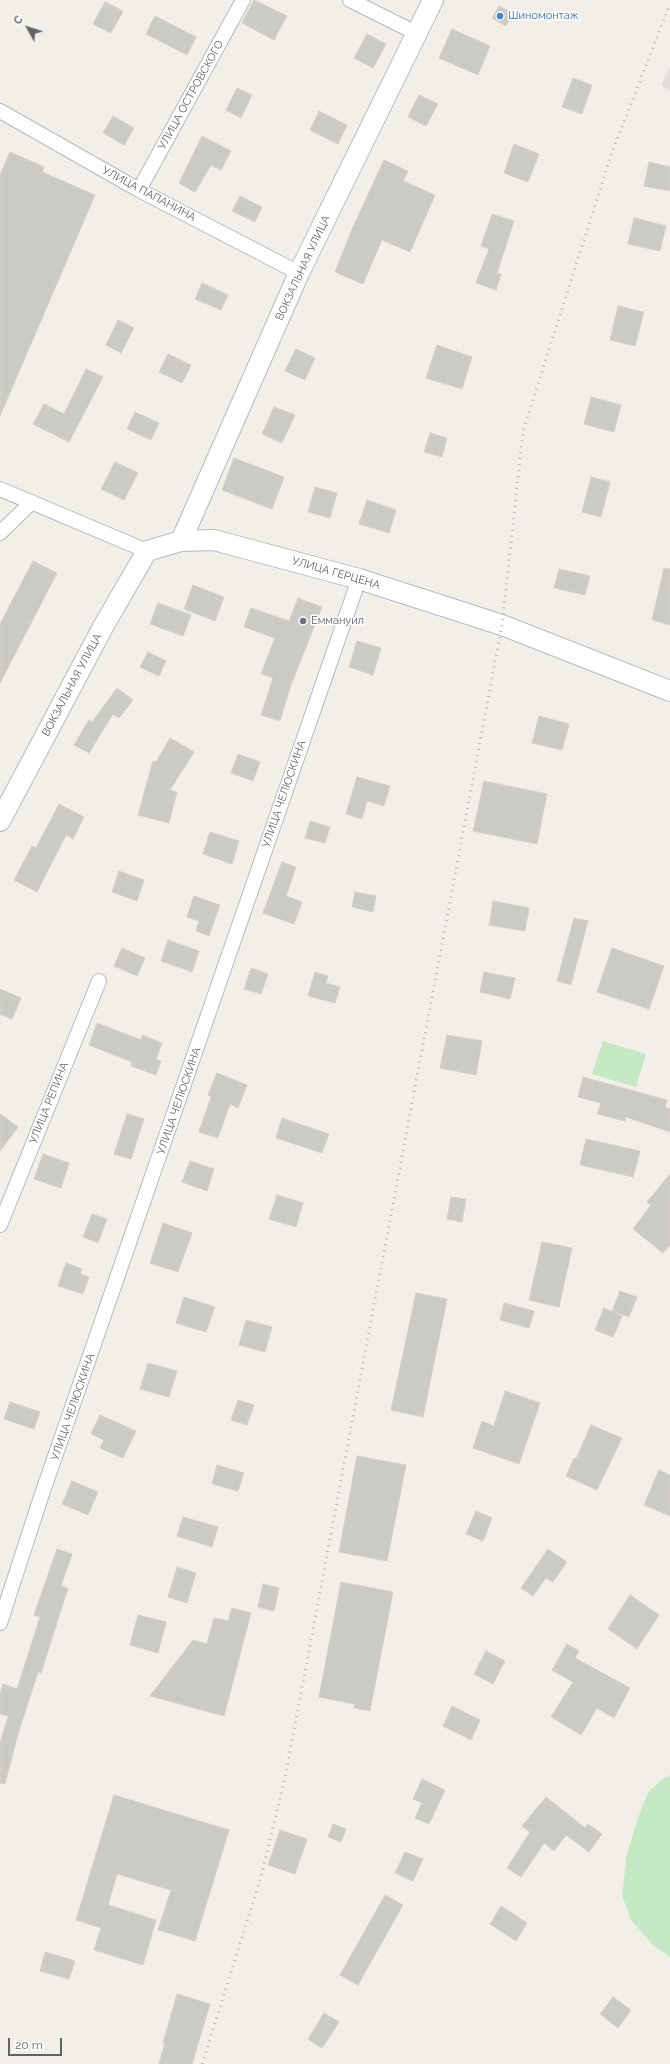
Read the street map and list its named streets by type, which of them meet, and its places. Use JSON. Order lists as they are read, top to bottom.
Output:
{
  "streets": {
    "main road": ["ВОКЗАЛЬНАЯ УЛИЦА", "УЛИЦА ГЕРЦЕНА"],
    "street": [
      "УЛИЦА ОСТРОВСКОГО",
      "УЛИЦА ПАПАНИНА",
      "УЛИЦА ЧЕЛЮСКИНА",
      "УЛИЦА РЕПИНА"
    ]
  },
  "crossings": [
    ["УЛИЦА ОСТРОВСКОГО", "УЛИЦА ПАПАНИНА"],
    ["УЛИЦА ПАПАНИНА", "ВОКЗАЛЬНАЯ УЛИЦА"],
    ["ВОКЗАЛЬНАЯ УЛИЦА", "УЛИЦА ГЕРЦЕНА"],
    ["УЛИЦА ГЕРЦЕНА", "УЛИЦА ЧЕЛЮСКИНА"]
  ],
  "places": ["Шиномонтаж", "Еммануил"],
  "scale_bar": "20 m",
  "north": "top left"
}
